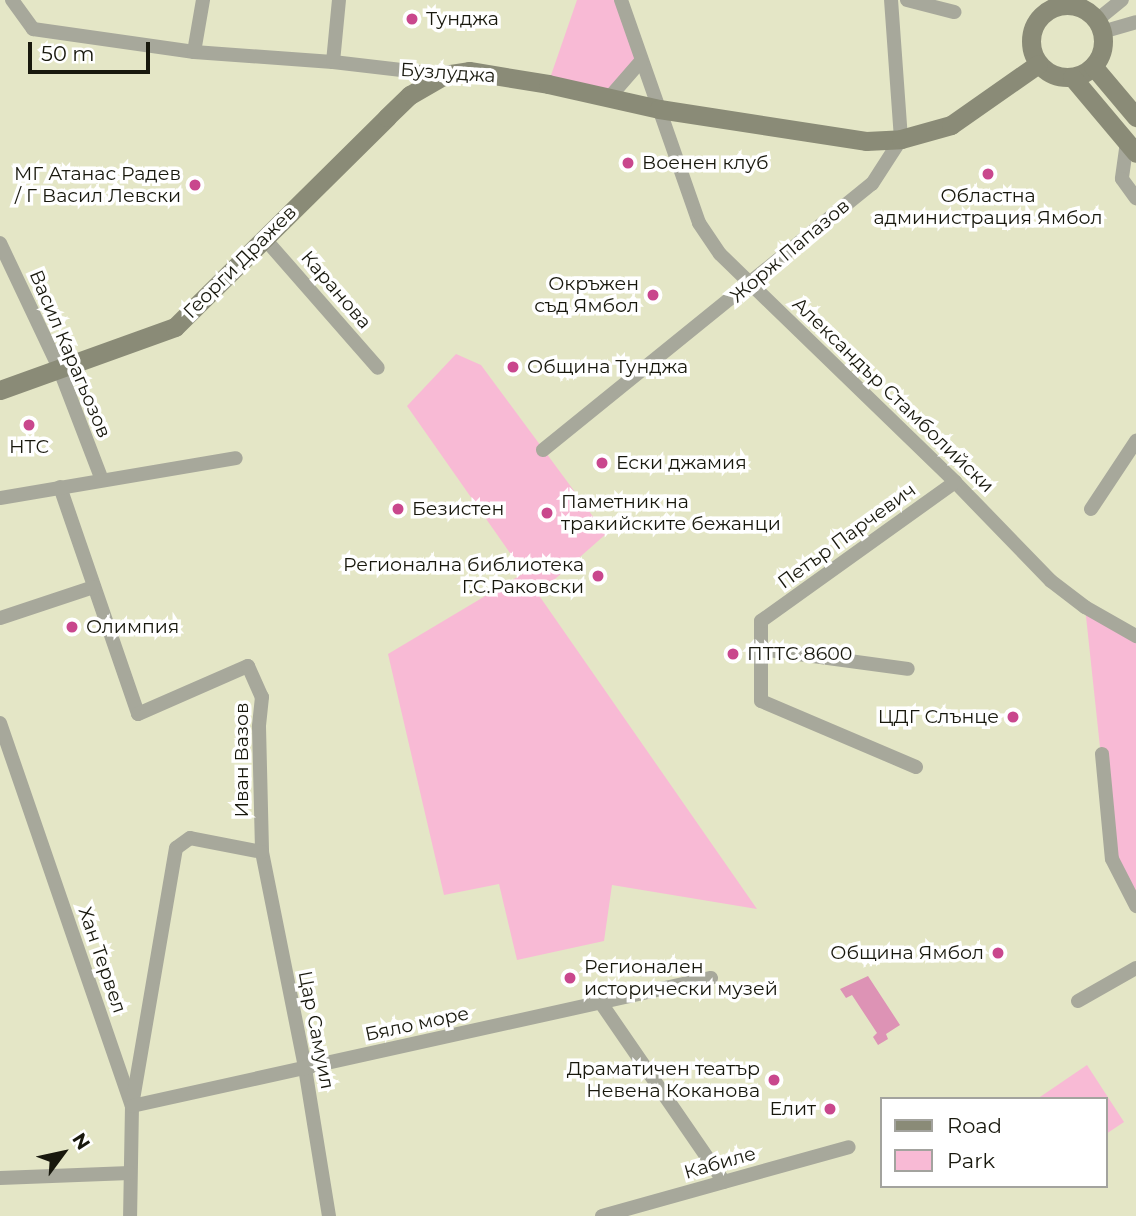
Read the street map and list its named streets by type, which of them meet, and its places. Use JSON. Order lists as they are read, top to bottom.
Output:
{
  "streets": {
    "street": [
      "Бузлуджа",
      "Жорж Папазов",
      "Георги Дражев",
      "Каранова",
      "Васил Карагьозов",
      "Александър Стамболийски",
      "Петър Парчевич",
      "Иван Вазов",
      "Хан Тервел",
      "Бяло море",
      "Цар Самуил",
      "Кабиле"
    ]
  },
  "crossings": [
    ["Бузлуджа", "Жорж Папазов"],
    ["Бузлуджа", "Георги Дражев"],
    ["Бузлуджа", "Александър Стамболийски"],
    ["Жорж Папазов", "Александър Стамболийски"],
    ["Георги Дражев", "Каранова"],
    ["Георги Дражев", "Васил Карагьозов"],
    ["Александър Стамболийски", "Петър Парчевич"],
    ["Иван Вазов", "Цар Самуил"],
    ["Хан Тервел", "Бяло море"],
    ["Бяло море", "Цар Самуил"]
  ],
  "places": [
    "Тунджа",
    "Военен клуб",
    "Областна администрация Ямбол",
    "МГ Атанас Радев / Г Васил Левски",
    "Окръжен съд Ямбол",
    "Община Тунджа",
    "НТС",
    "Ески джамия",
    "Безистен",
    "Паметник на тракийските бежанци",
    "Регионална библиотека Г.С.Раковски",
    "Олимпия",
    "ПТТС 8600",
    "ЦДГ Слънце",
    "Община Ямбол",
    "Регионален исторически музей",
    "Драматичен театър Невена Коканова",
    "Елит"
  ],
  "legend": ["Road", "Park"],
  "scale_bar": "50 m",
  "north": "top right"
}
